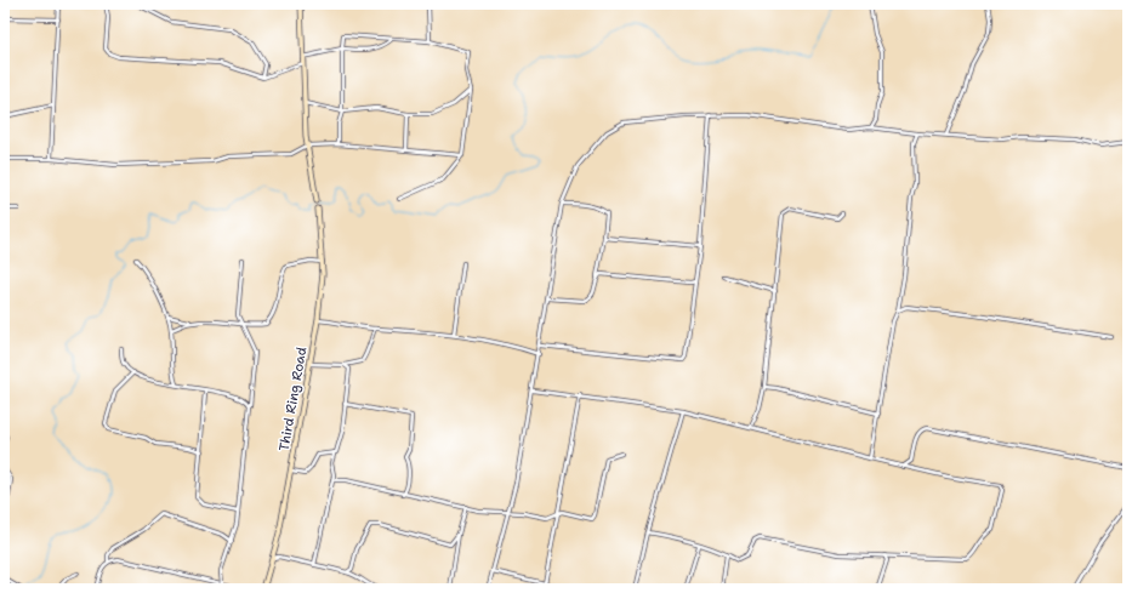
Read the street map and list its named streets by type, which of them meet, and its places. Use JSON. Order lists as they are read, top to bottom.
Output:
{
  "streets": {
    "street": ["Third Ring Road"]
  }
}
